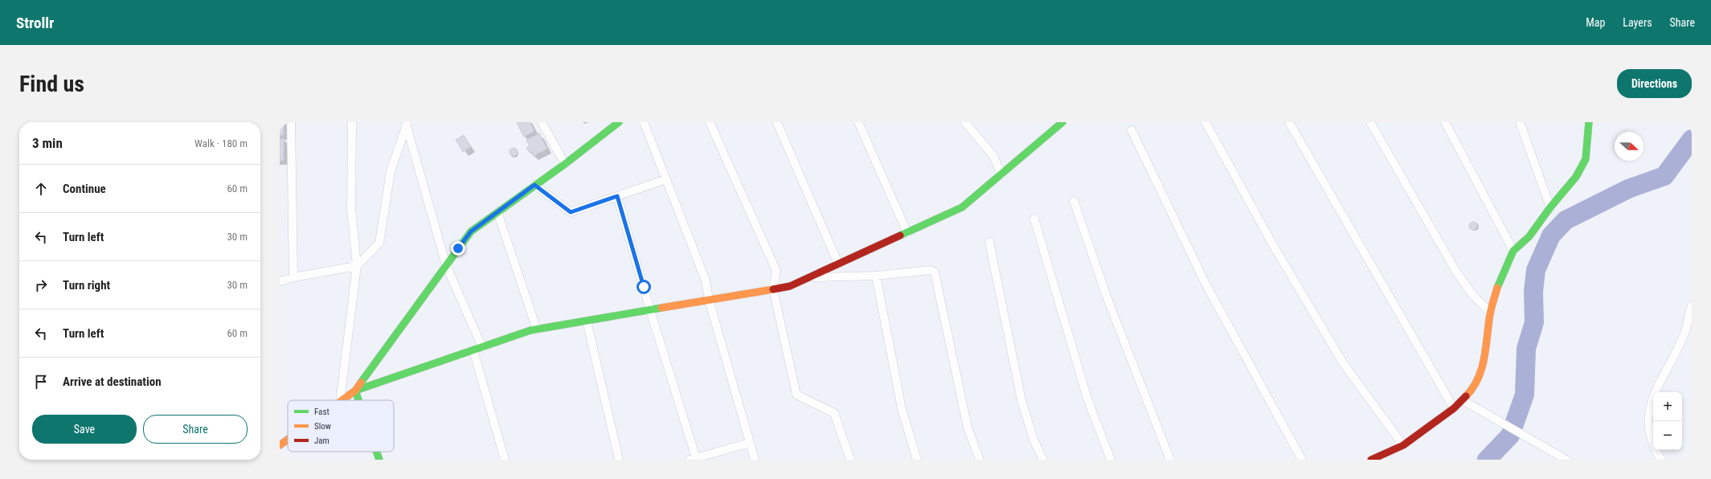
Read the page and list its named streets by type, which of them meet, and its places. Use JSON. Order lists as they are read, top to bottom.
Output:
{
  "legend": ["Fast", "Slow", "Jam"],
  "north": "right",
  "page": {
    "header": "Strollr",
    "nav": ["Map", "Layers", "Share"],
    "buttons": [
      "Directions",
      ["Save", "Share"]
    ],
    "title": "Find us",
    "heading": ["3 min", "Walk · 180 m"],
    "list": [
      ["Continue", "60 m"],
      ["Turn left", "30 m"],
      ["Turn right", "30 m"],
      ["Turn left", "60 m"],
      "Arrive at destination"
    ],
    "map_buttons": ["+", "−"]
  }
}
